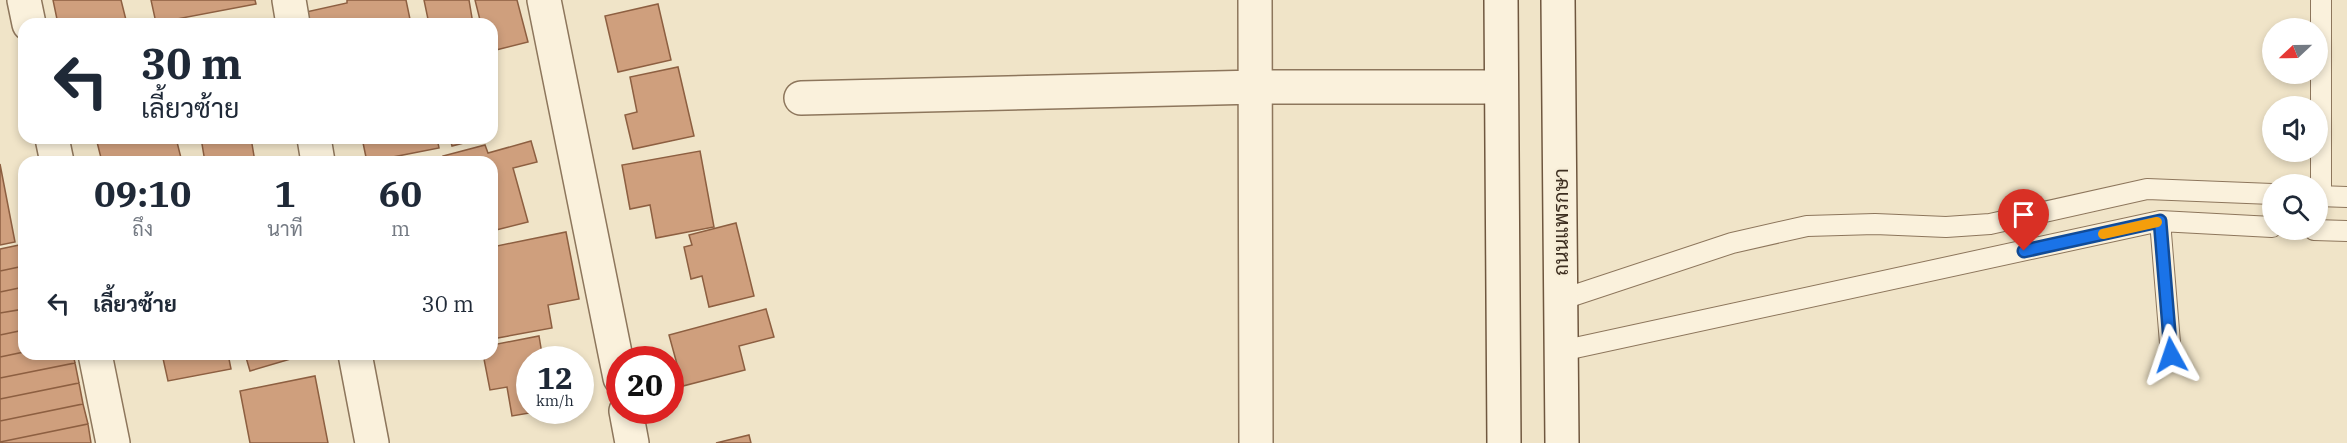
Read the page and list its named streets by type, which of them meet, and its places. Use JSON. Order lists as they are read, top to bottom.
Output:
{
  "streets": {
    "street": ["ถนนแพรกษา"]
  },
  "north": "left",
  "page": {
    "turn": ["30 m", "เลี้ยวซ้าย"],
    "eta": [
      "09:10",
      "ถึง",
      "1",
      "นาที",
      "60",
      "m"
    ],
    "list": [
      {
        "name": "เลี้ยวซ้าย",
        "value": "30 m"
      }
    ],
    "speed": "12 km/h",
    "limit": "20"
  }
}
